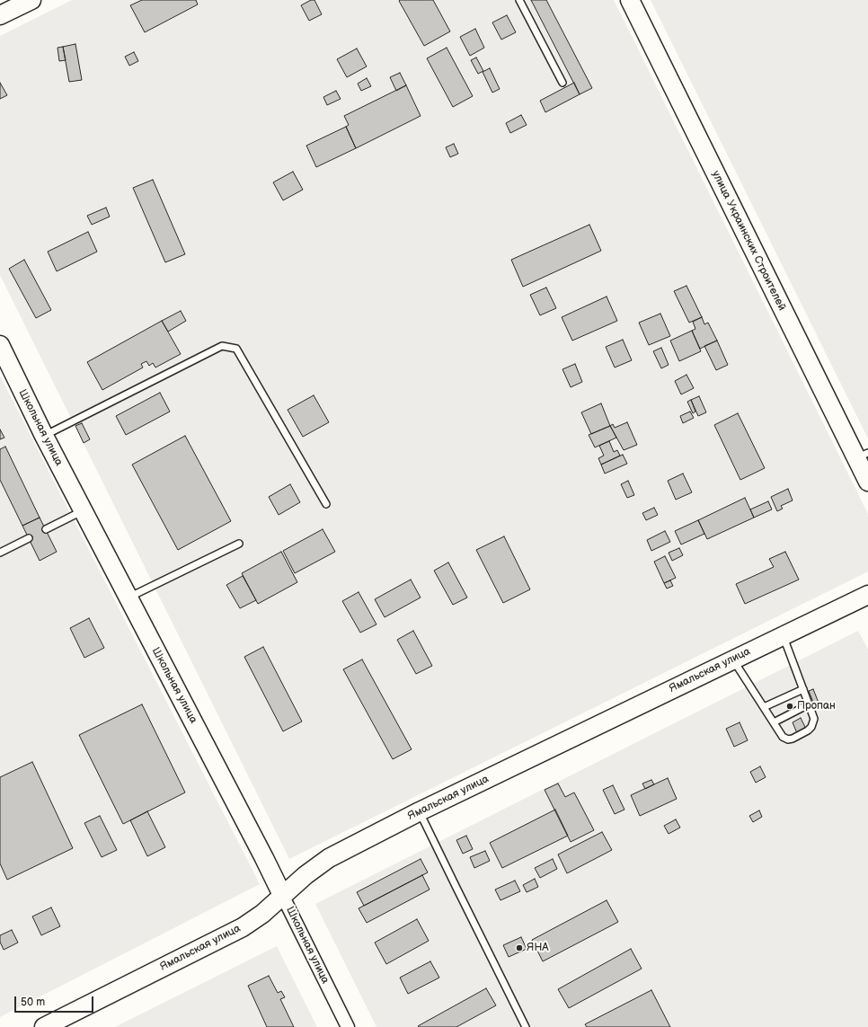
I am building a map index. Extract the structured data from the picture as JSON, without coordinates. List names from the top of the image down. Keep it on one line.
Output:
{"streets":{"street":["улица Украинских Строителей","Школьная улица","Ямальская улица"]},"crossings":[["Школьная улица","Ямальская улица"]],"places":["Пропан","ЯНА"],"scale_bar":"50 m"}
